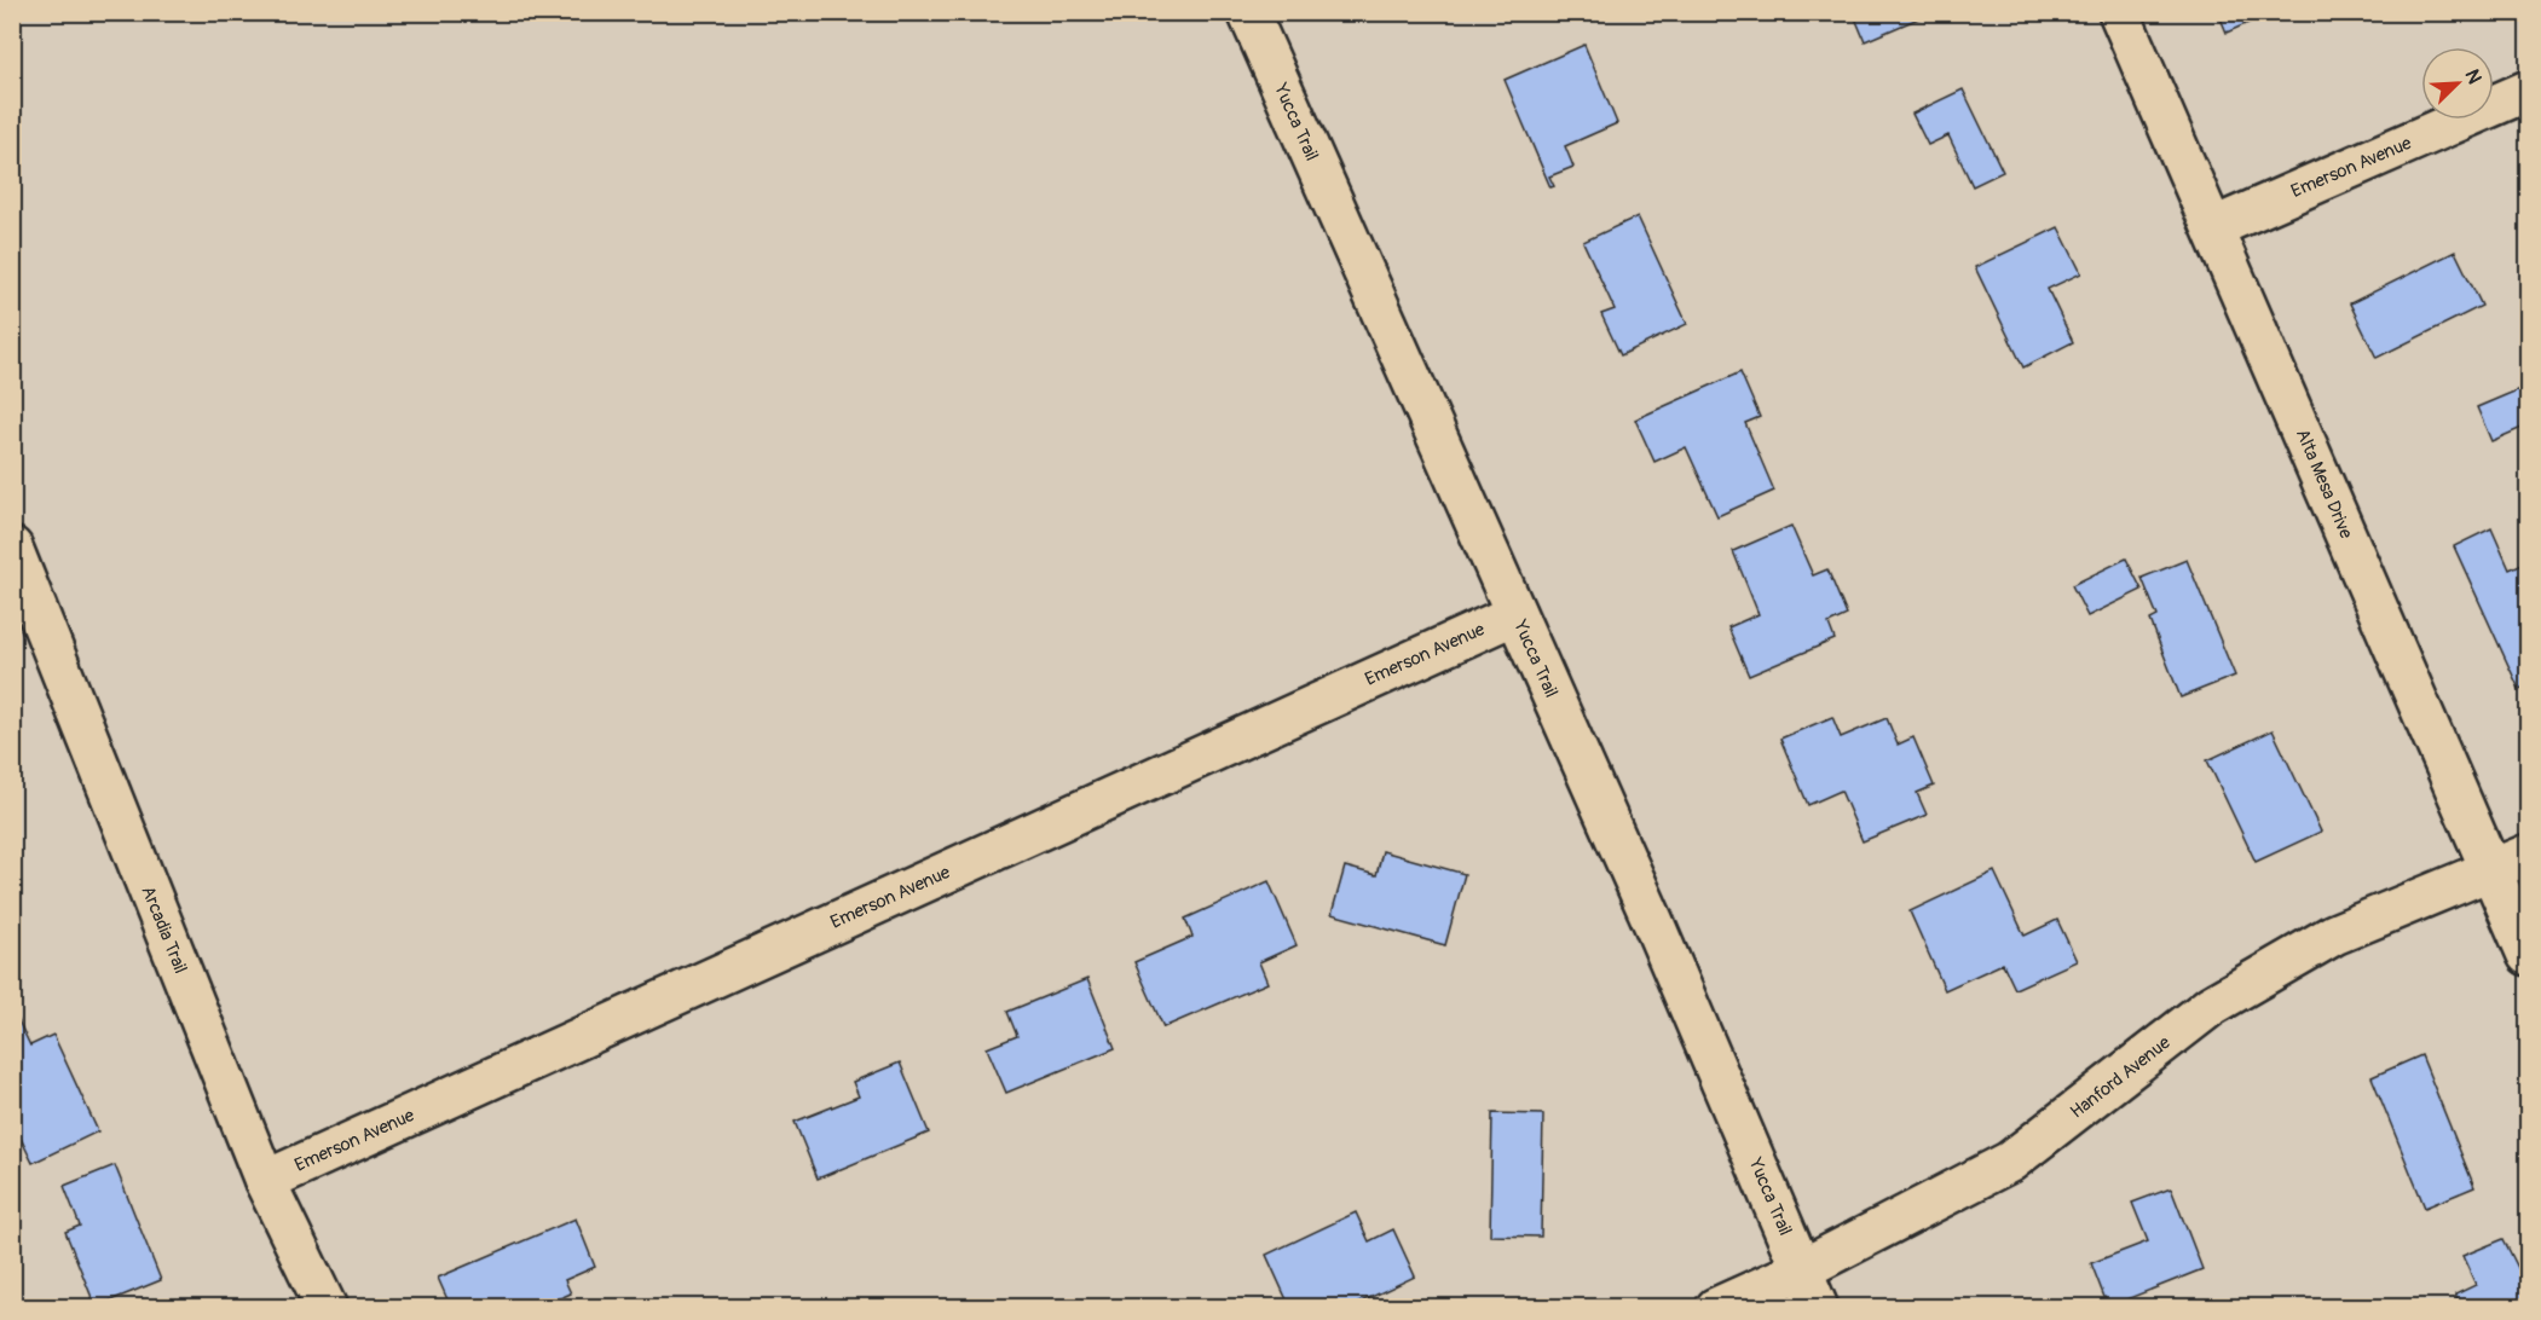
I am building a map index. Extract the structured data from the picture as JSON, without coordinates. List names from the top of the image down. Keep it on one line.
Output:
{"streets":{"street":["Yucca Trail","Emerson Avenue","Alta Mesa Drive","Arcadia Trail","Hanford Avenue"]},"crossings":[["Yucca Trail","Emerson Avenue"],["Yucca Trail","Hanford Avenue"],["Emerson Avenue","Alta Mesa Drive"],["Emerson Avenue","Arcadia Trail"],["Alta Mesa Drive","Hanford Avenue"]],"north":"top right"}
